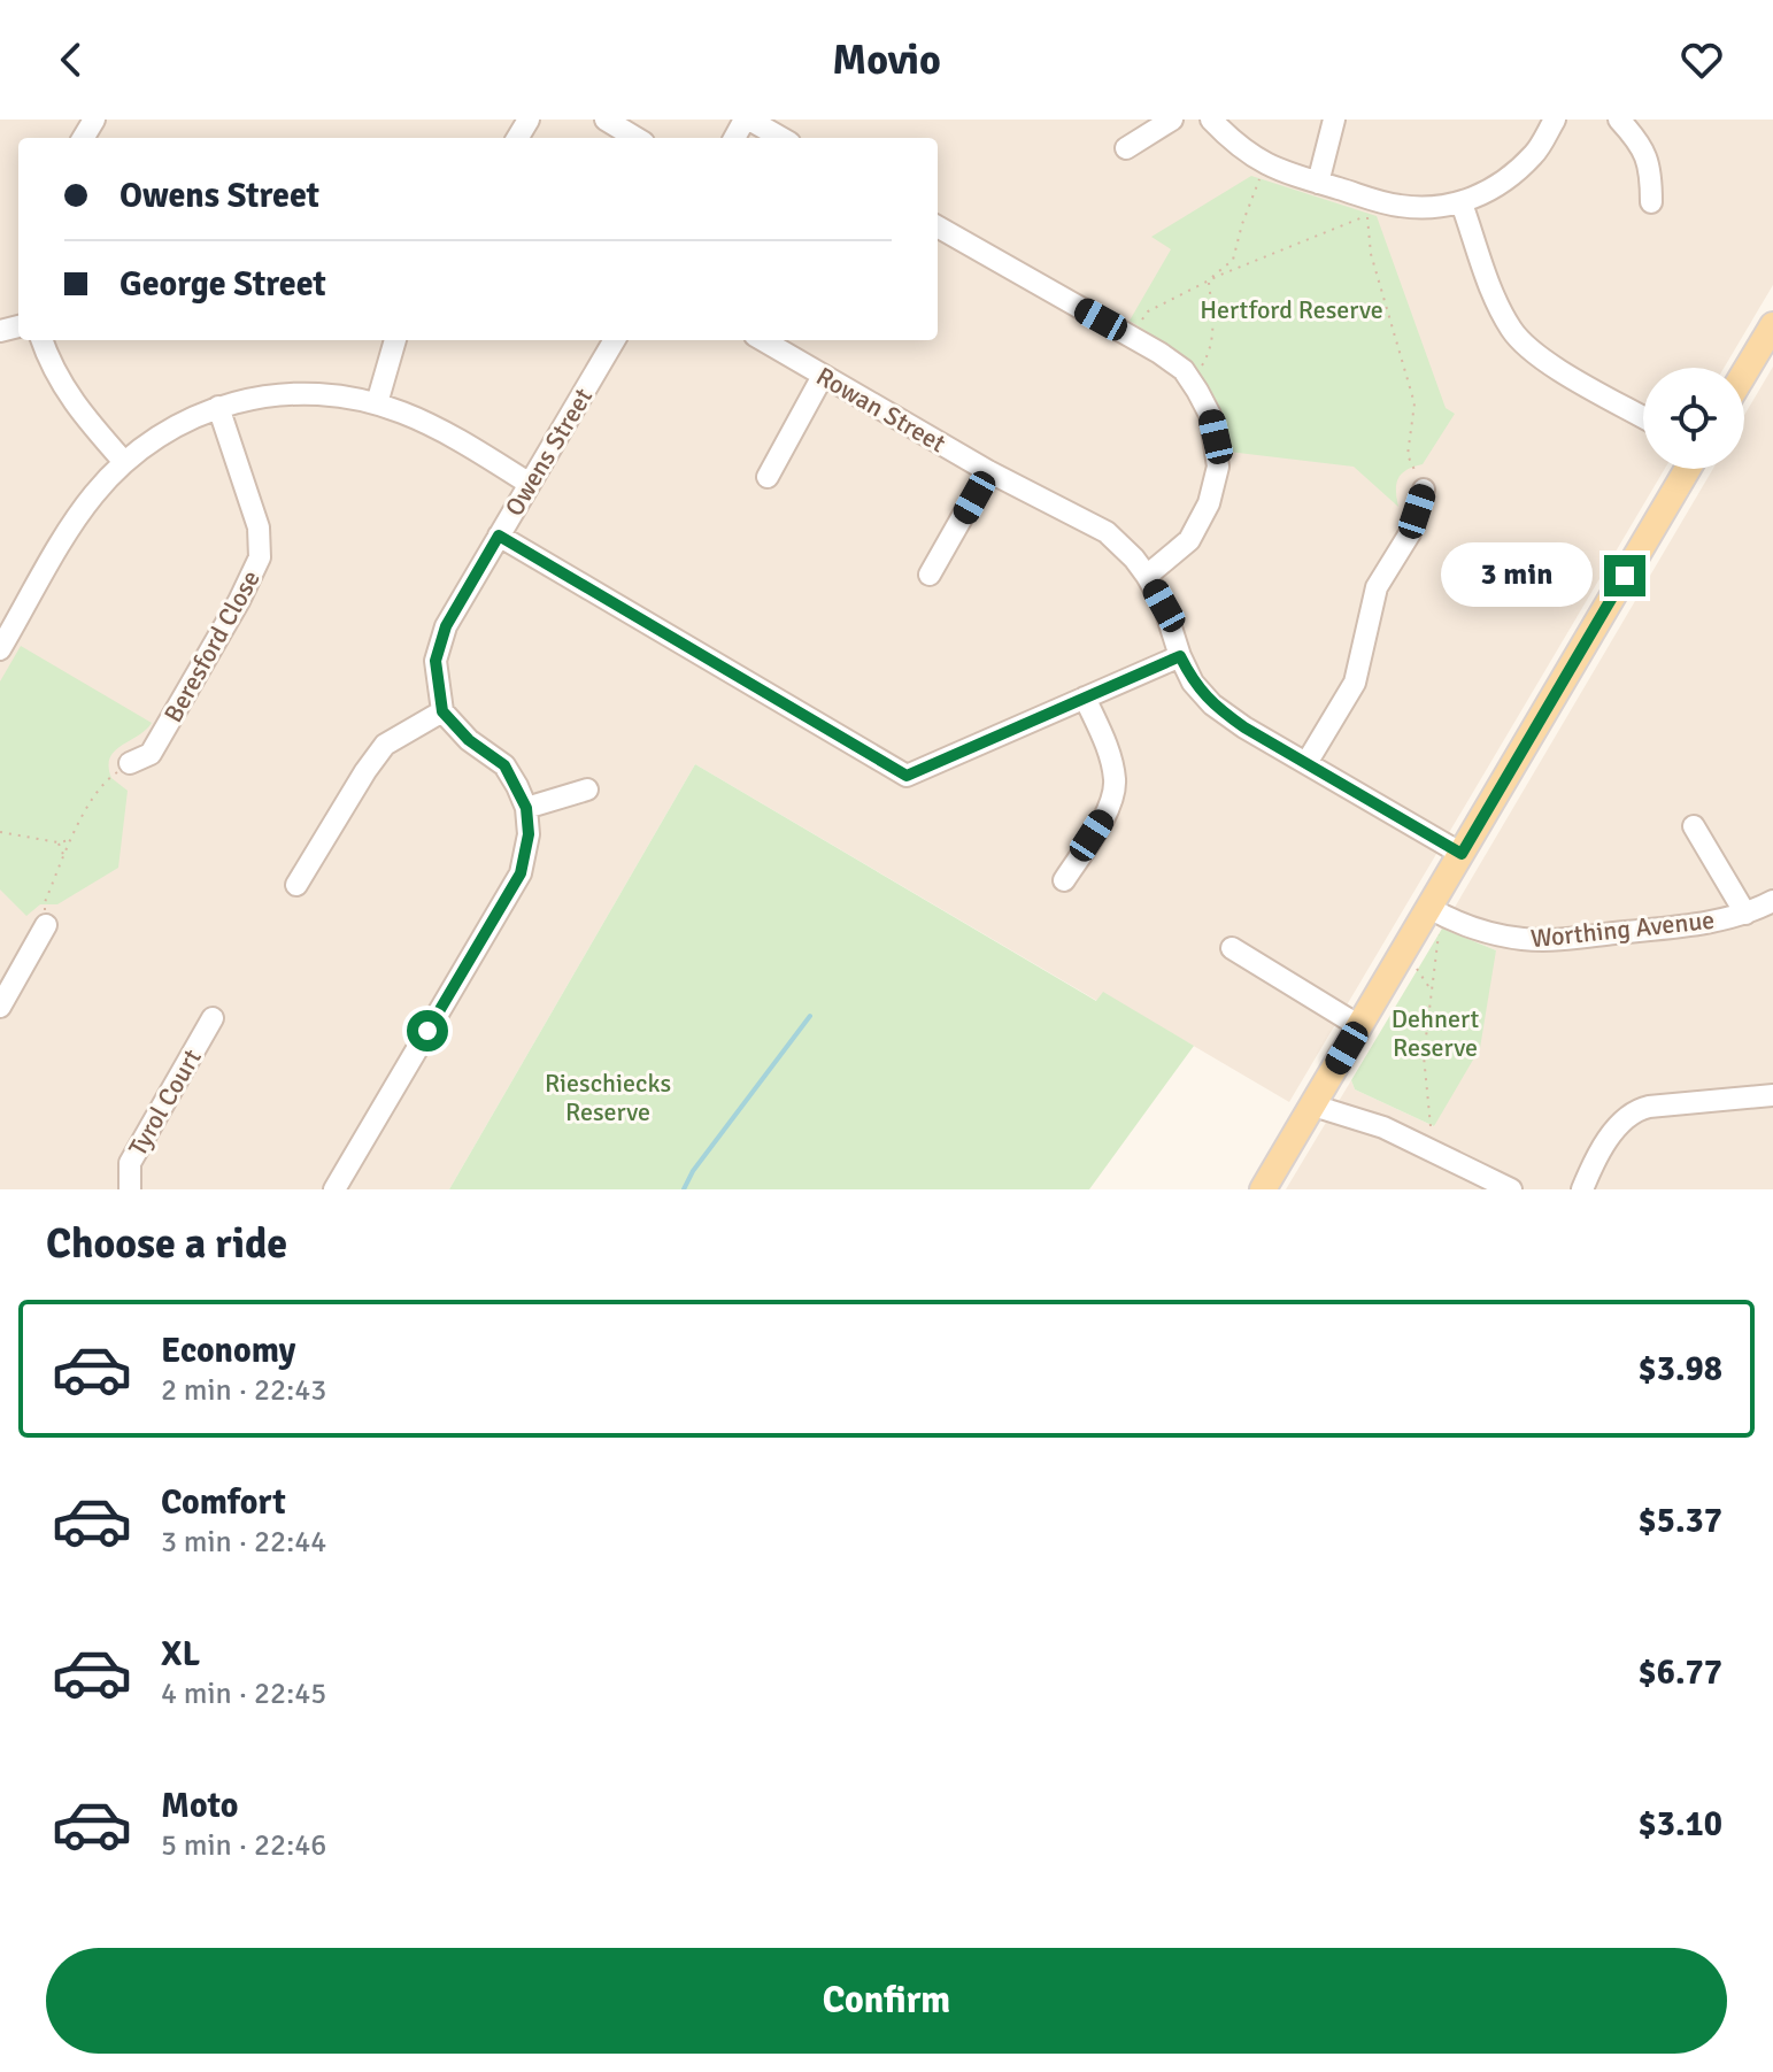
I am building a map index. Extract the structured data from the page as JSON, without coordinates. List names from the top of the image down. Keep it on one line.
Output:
{"streets":{"street":["Rowan Street","Owens Street","Beresford Close","Worthing Avenue","Tyrol Court"]},"parks":["Hertford Reserve","Dehnert Reserve","Rieschiecks Reserve"],"page":{"header":"Movio","banner":["Owens Street","George Street"],"bubble":"3 min","heading":"Choose a ride","list":[{"name":"Economy","note":"2 min · 22:43","value":"$3.98"},{"name":"Comfort","note":"3 min · 22:44","value":"$5.37"},{"name":"XL","note":"4 min · 22:45","value":"$6.77"},{"name":"Moto","note":"5 min · 22:46","value":"$3.10"}],"buttons":"Confirm"}}
